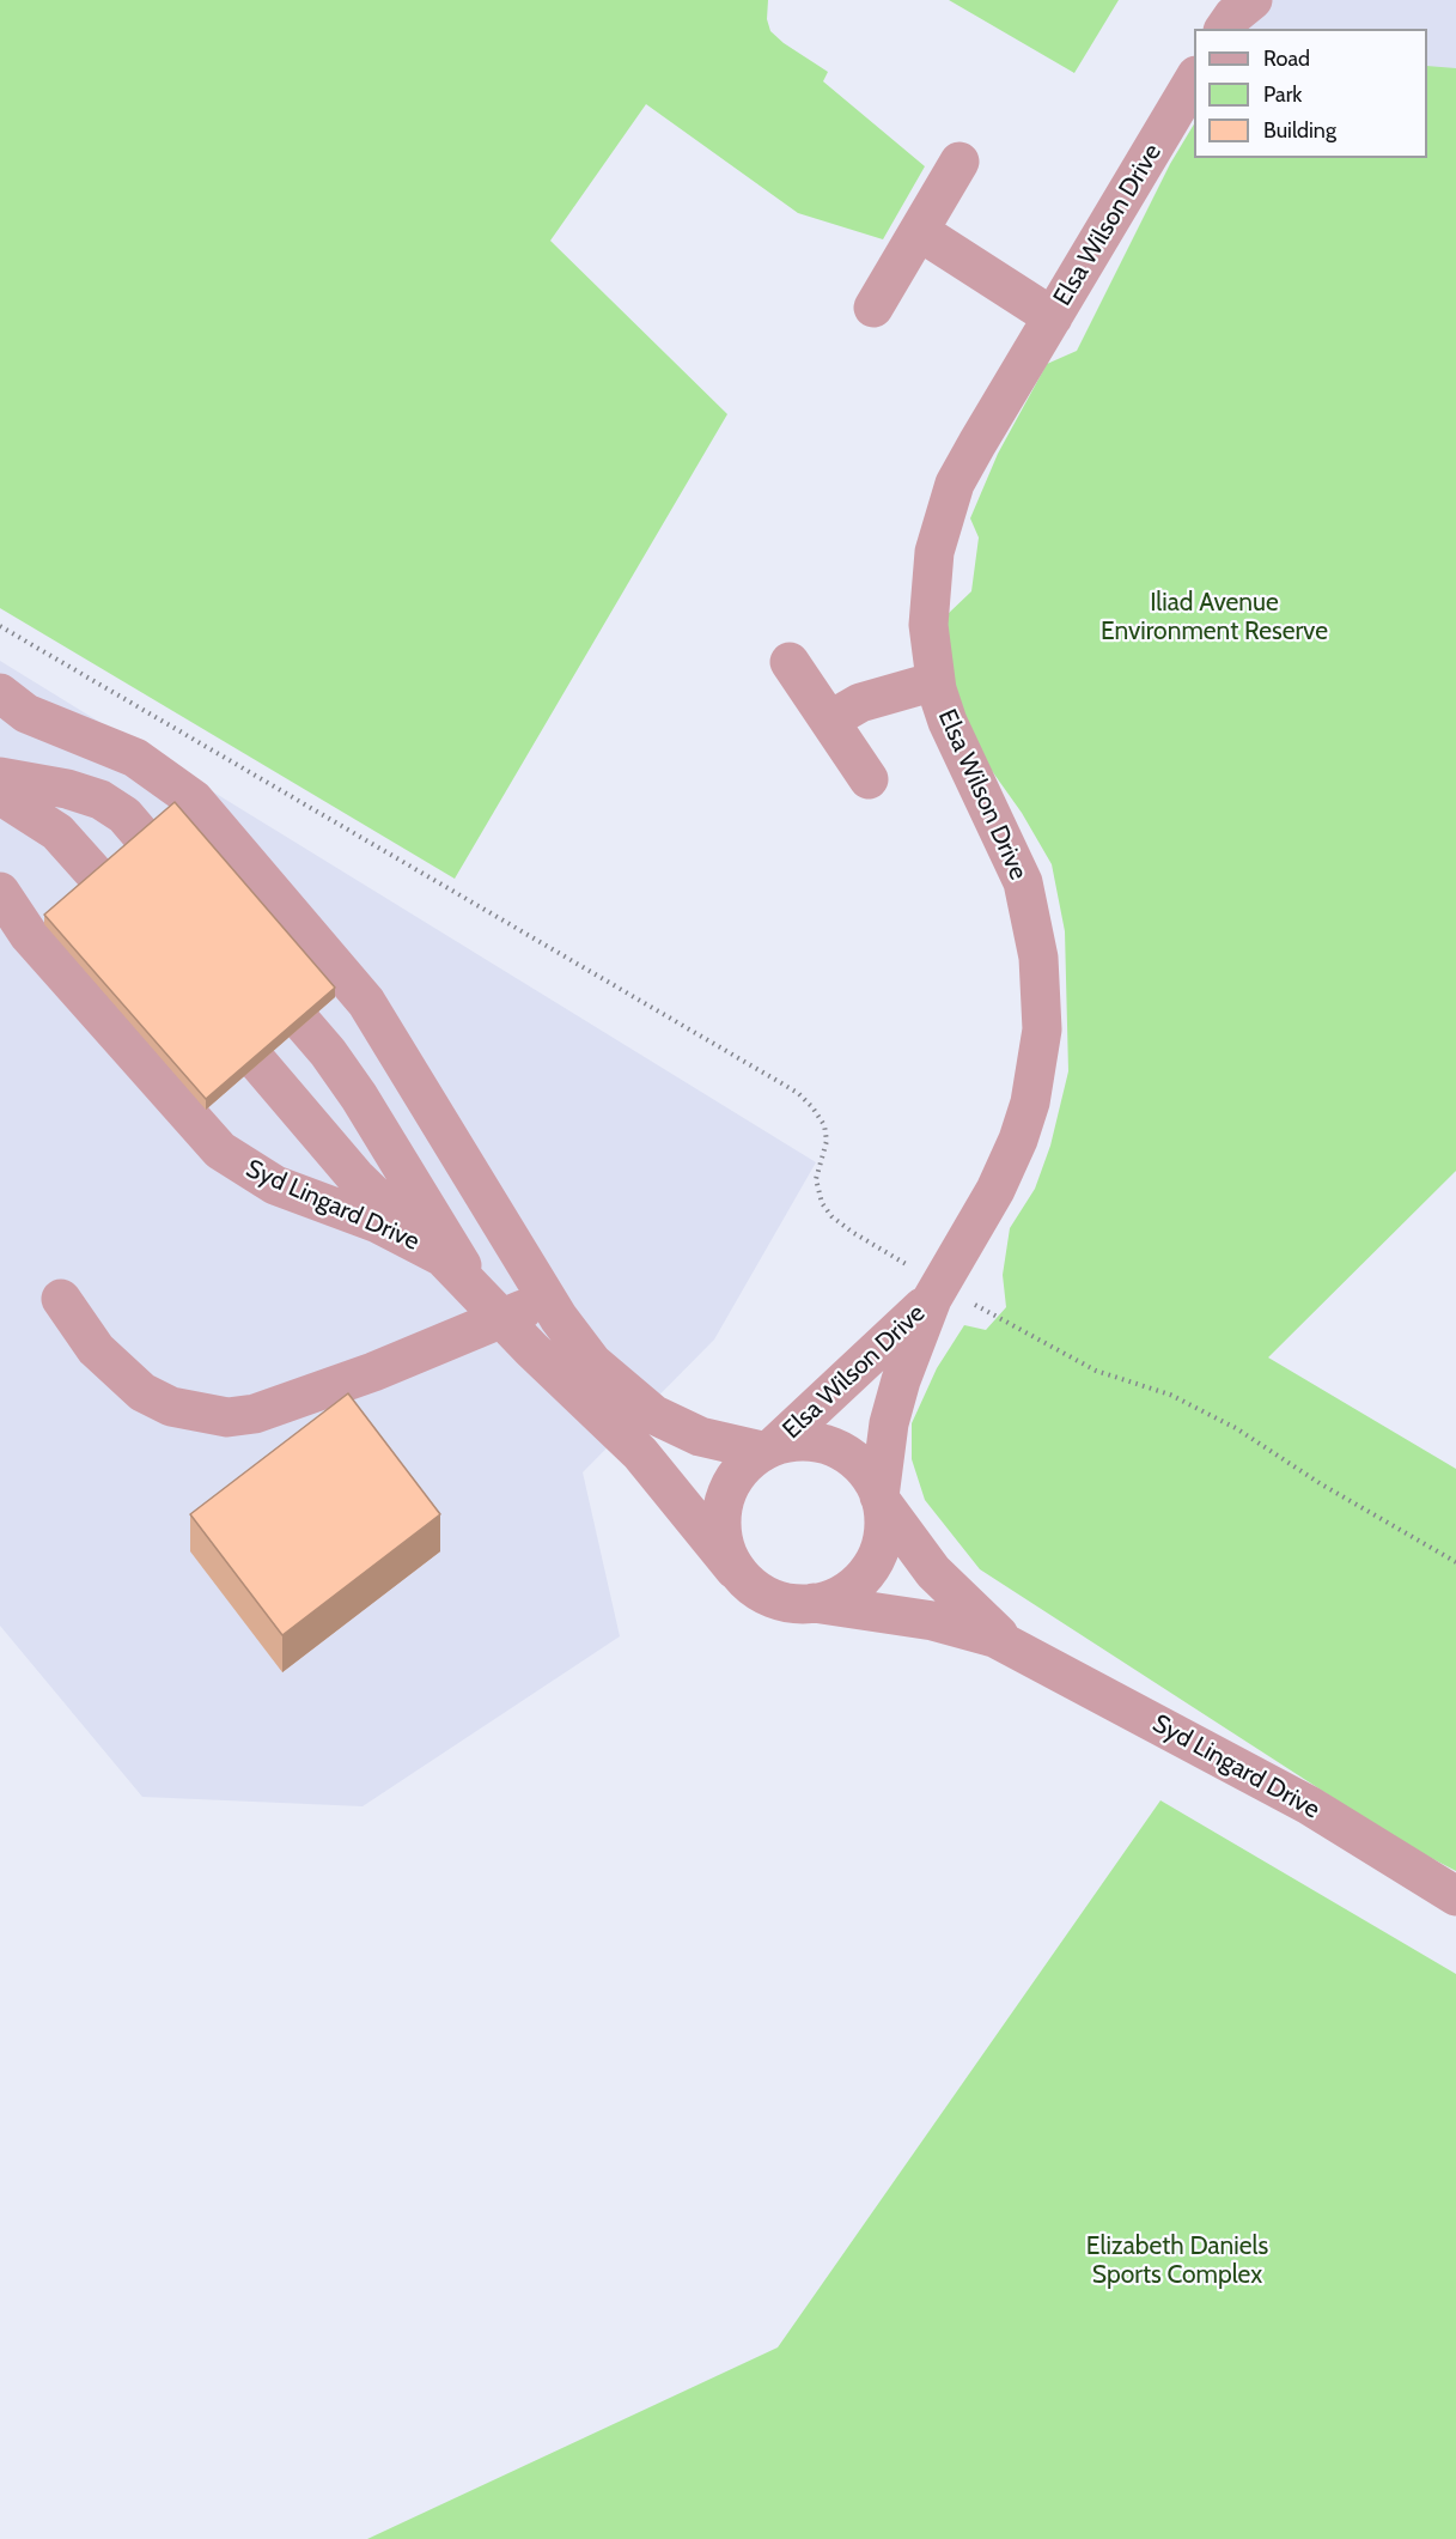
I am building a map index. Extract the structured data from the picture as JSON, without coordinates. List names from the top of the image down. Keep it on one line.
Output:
{"streets":{"street":["Elsa Wilson Drive","Syd Lingard Drive"]},"crossings":[["Elsa Wilson Drive","Syd Lingard Drive"]],"parks":["Iliad Avenue Environment Reserve","Elizabeth Daniels Sports Complex"],"legend":["Road","Park","Building"]}
